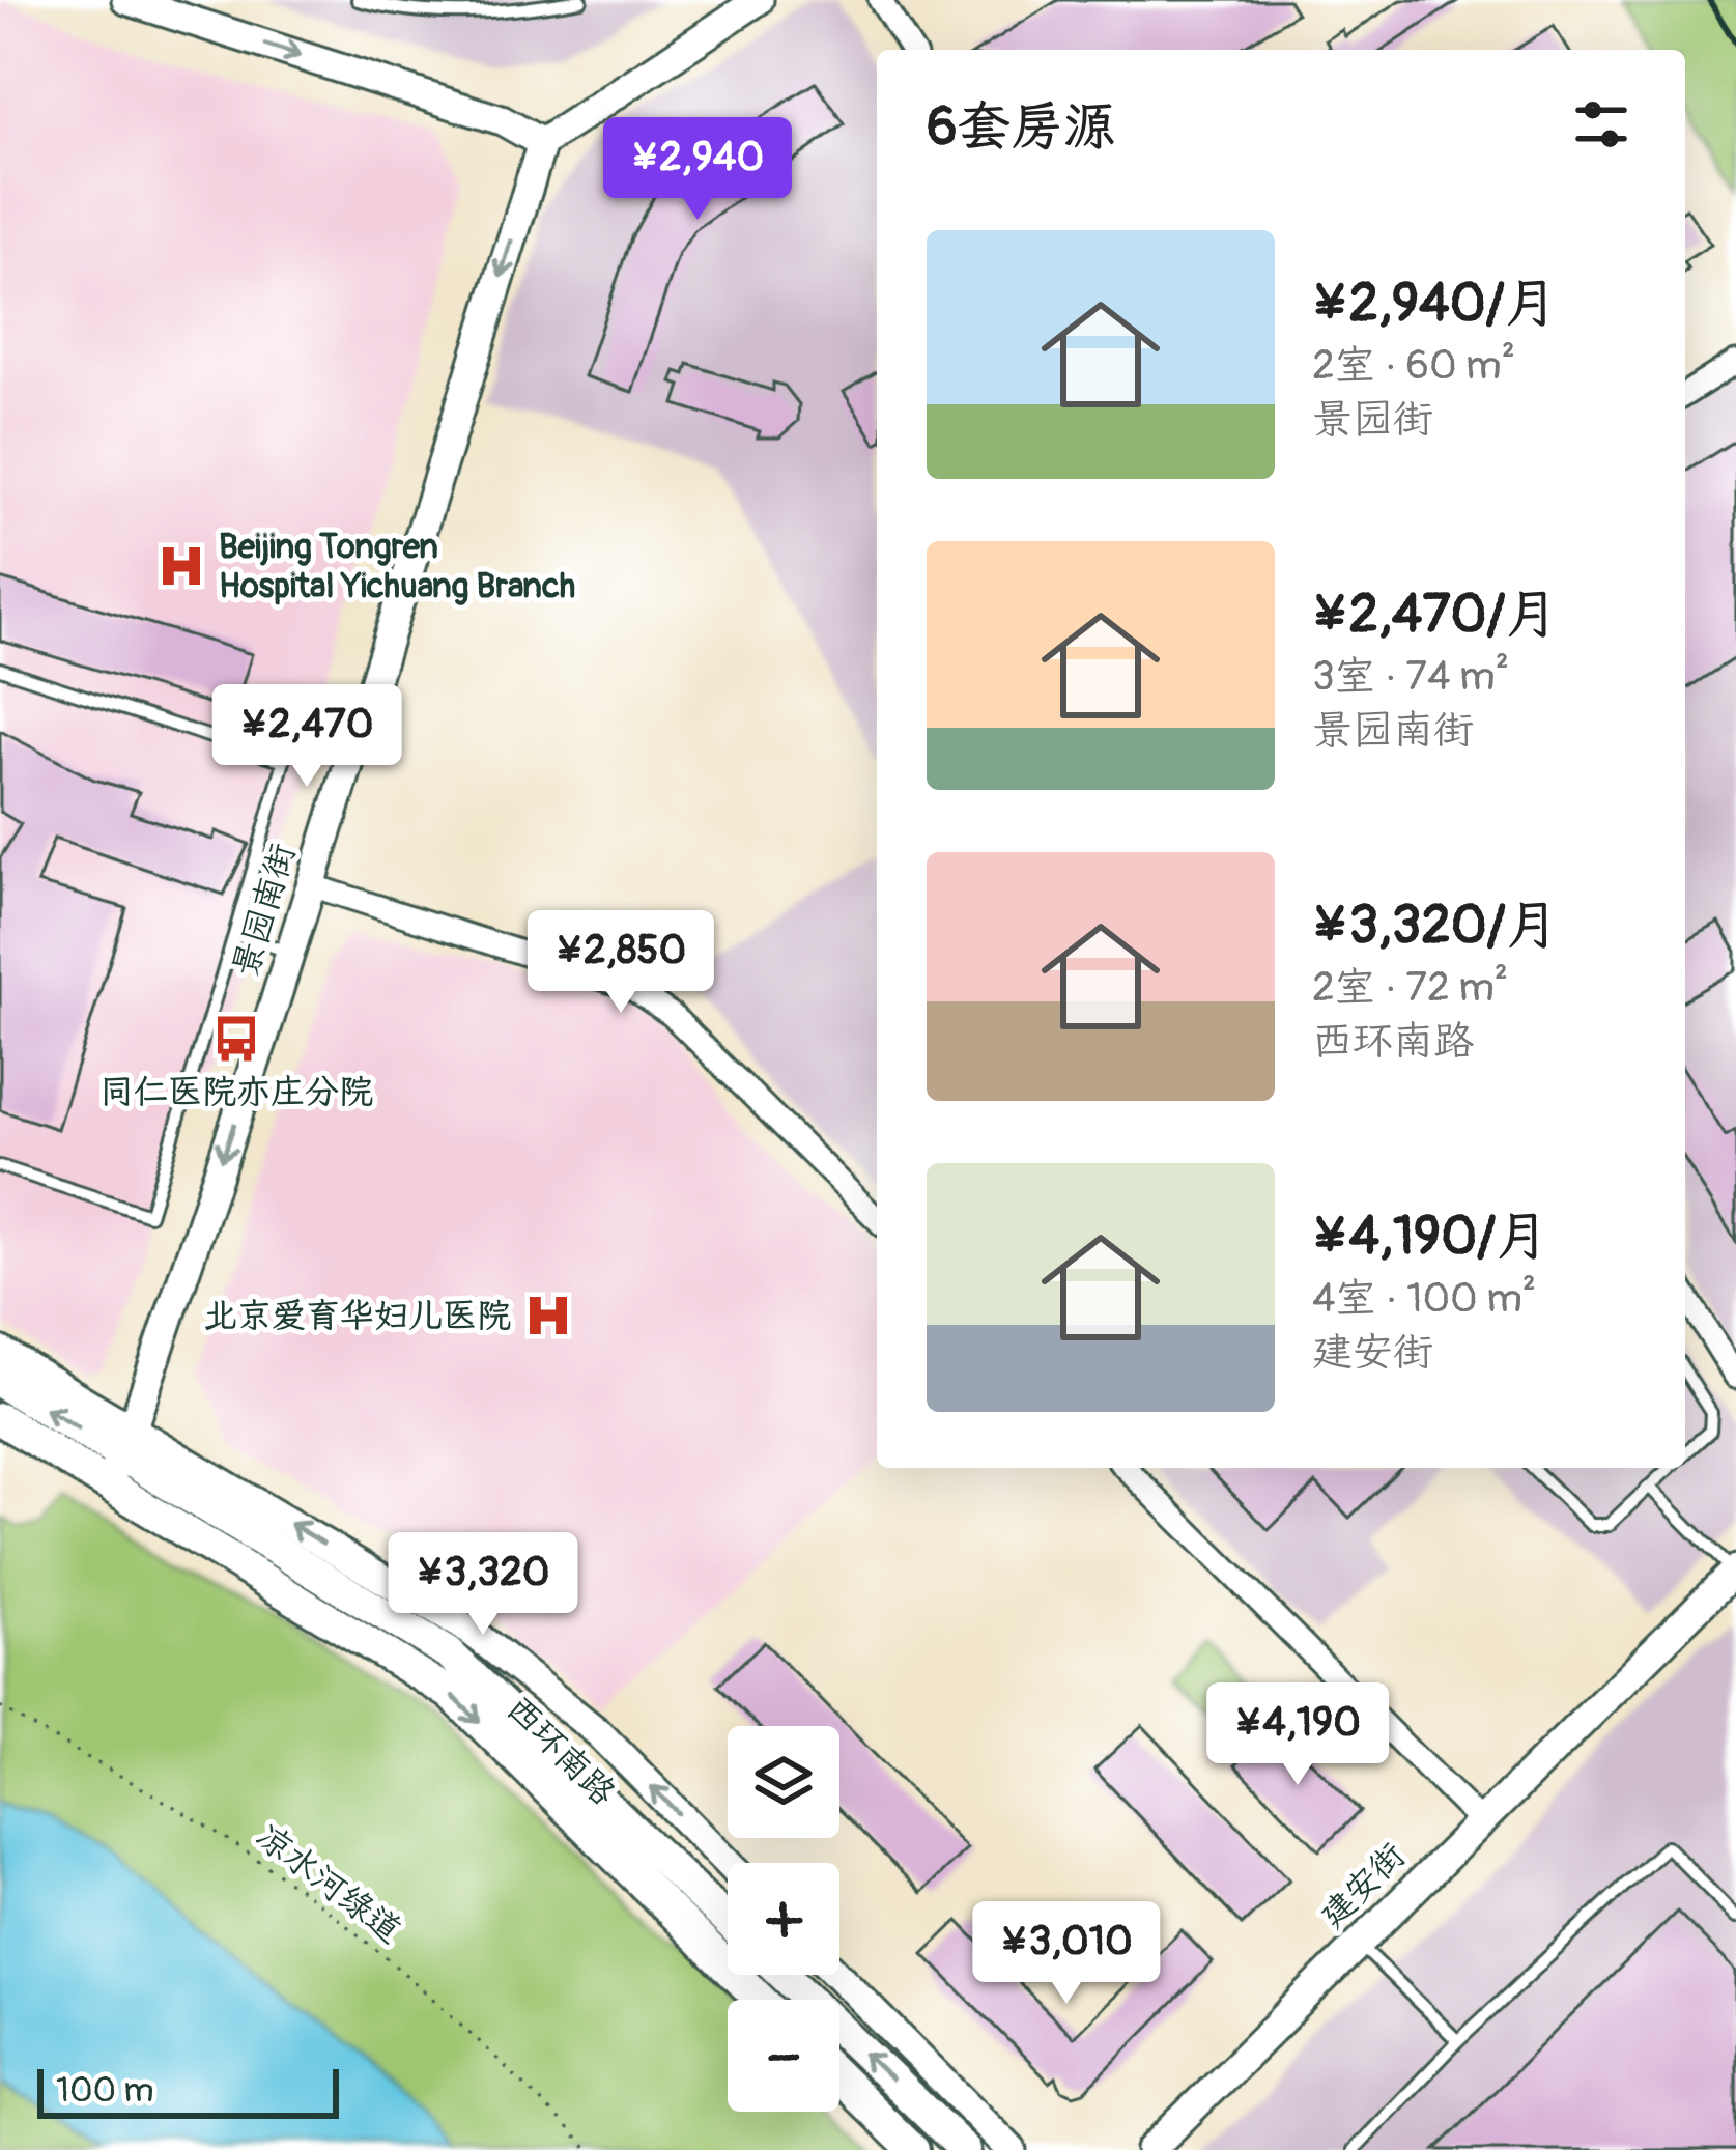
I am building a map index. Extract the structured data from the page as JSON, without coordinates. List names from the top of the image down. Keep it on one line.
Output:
{"streets":{"main road":["西环南路"],"street":["景园南街","建安街"],"path":["凉水河绿道"]},"crossings":[["景园南街","西环南路"]],"one_way":["景园南街"],"places":{"hospital":["Beijing Tongren Hospital Yichuang Branch","北京爱育华妇儿医院"],"bus stop":["同仁医院亦庄分院"]},"scale_bar":"100 m","page":{"heading":"6套房源","price":["¥2,940","¥2,470","¥2,850","¥3,320","¥4,190","¥3,010"],"list":[{"name":"¥2,940/月","note":"2室 · 60 m² · 景园街"},{"name":"¥2,470/月","note":"3室 · 74 m² · 景园南街"},{"name":"¥3,320/月","note":"2室 · 72 m² · 西环南路"},{"name":"¥4,190/月","note":"4室 · 100 m² · 建安街"}],"map_buttons":["+","−"],"scale":"100 m"}}
